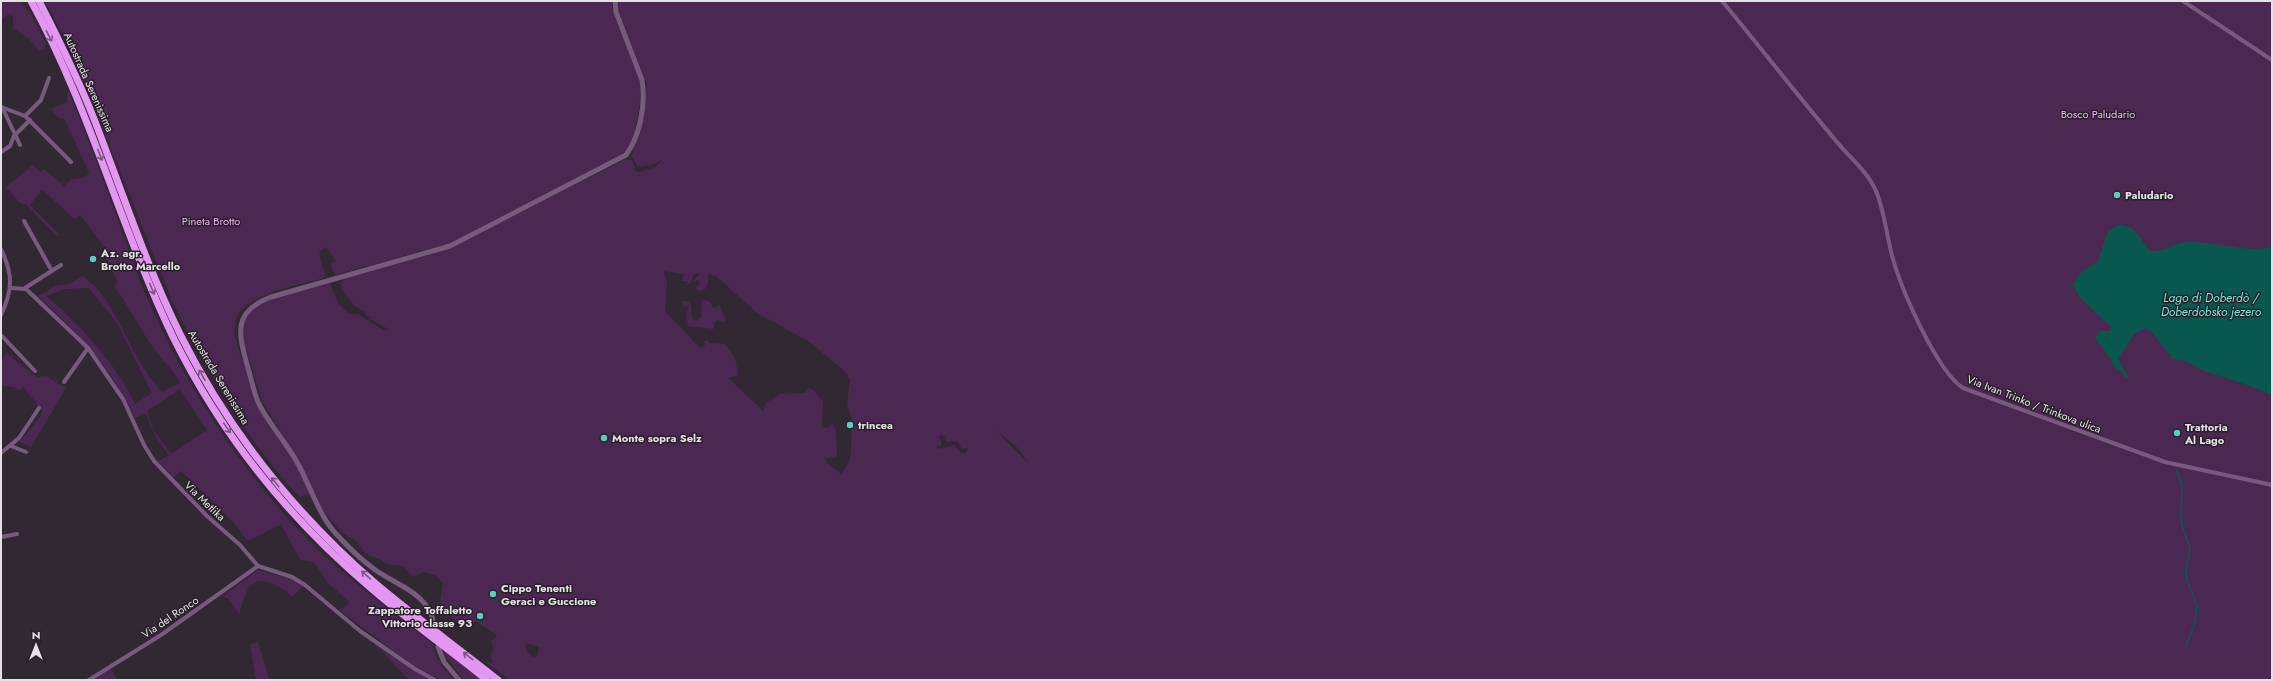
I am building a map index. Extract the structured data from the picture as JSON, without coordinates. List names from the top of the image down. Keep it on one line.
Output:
{"streets":{"highway":["Autostrada Serenissima"],"street":["Via Ivan Trinko / Trinkova ulica","Via Metlika","Via del Ronco"]},"crossings":[["Via Metlika","Via del Ronco"]],"water":["Lago di Doberdò / Doberdobsko jezero"],"parks":["Bosco Paludario","Pineta Brotto"],"places":["Paludario","Az. agr. Brotto Marcello","trincea","Trattoria Al Lago","Monte sopra Selz","Cippo Tenenti Geraci e Guccione","Zappatore Toffaletto Vittorio classe 93"],"north":"top"}
